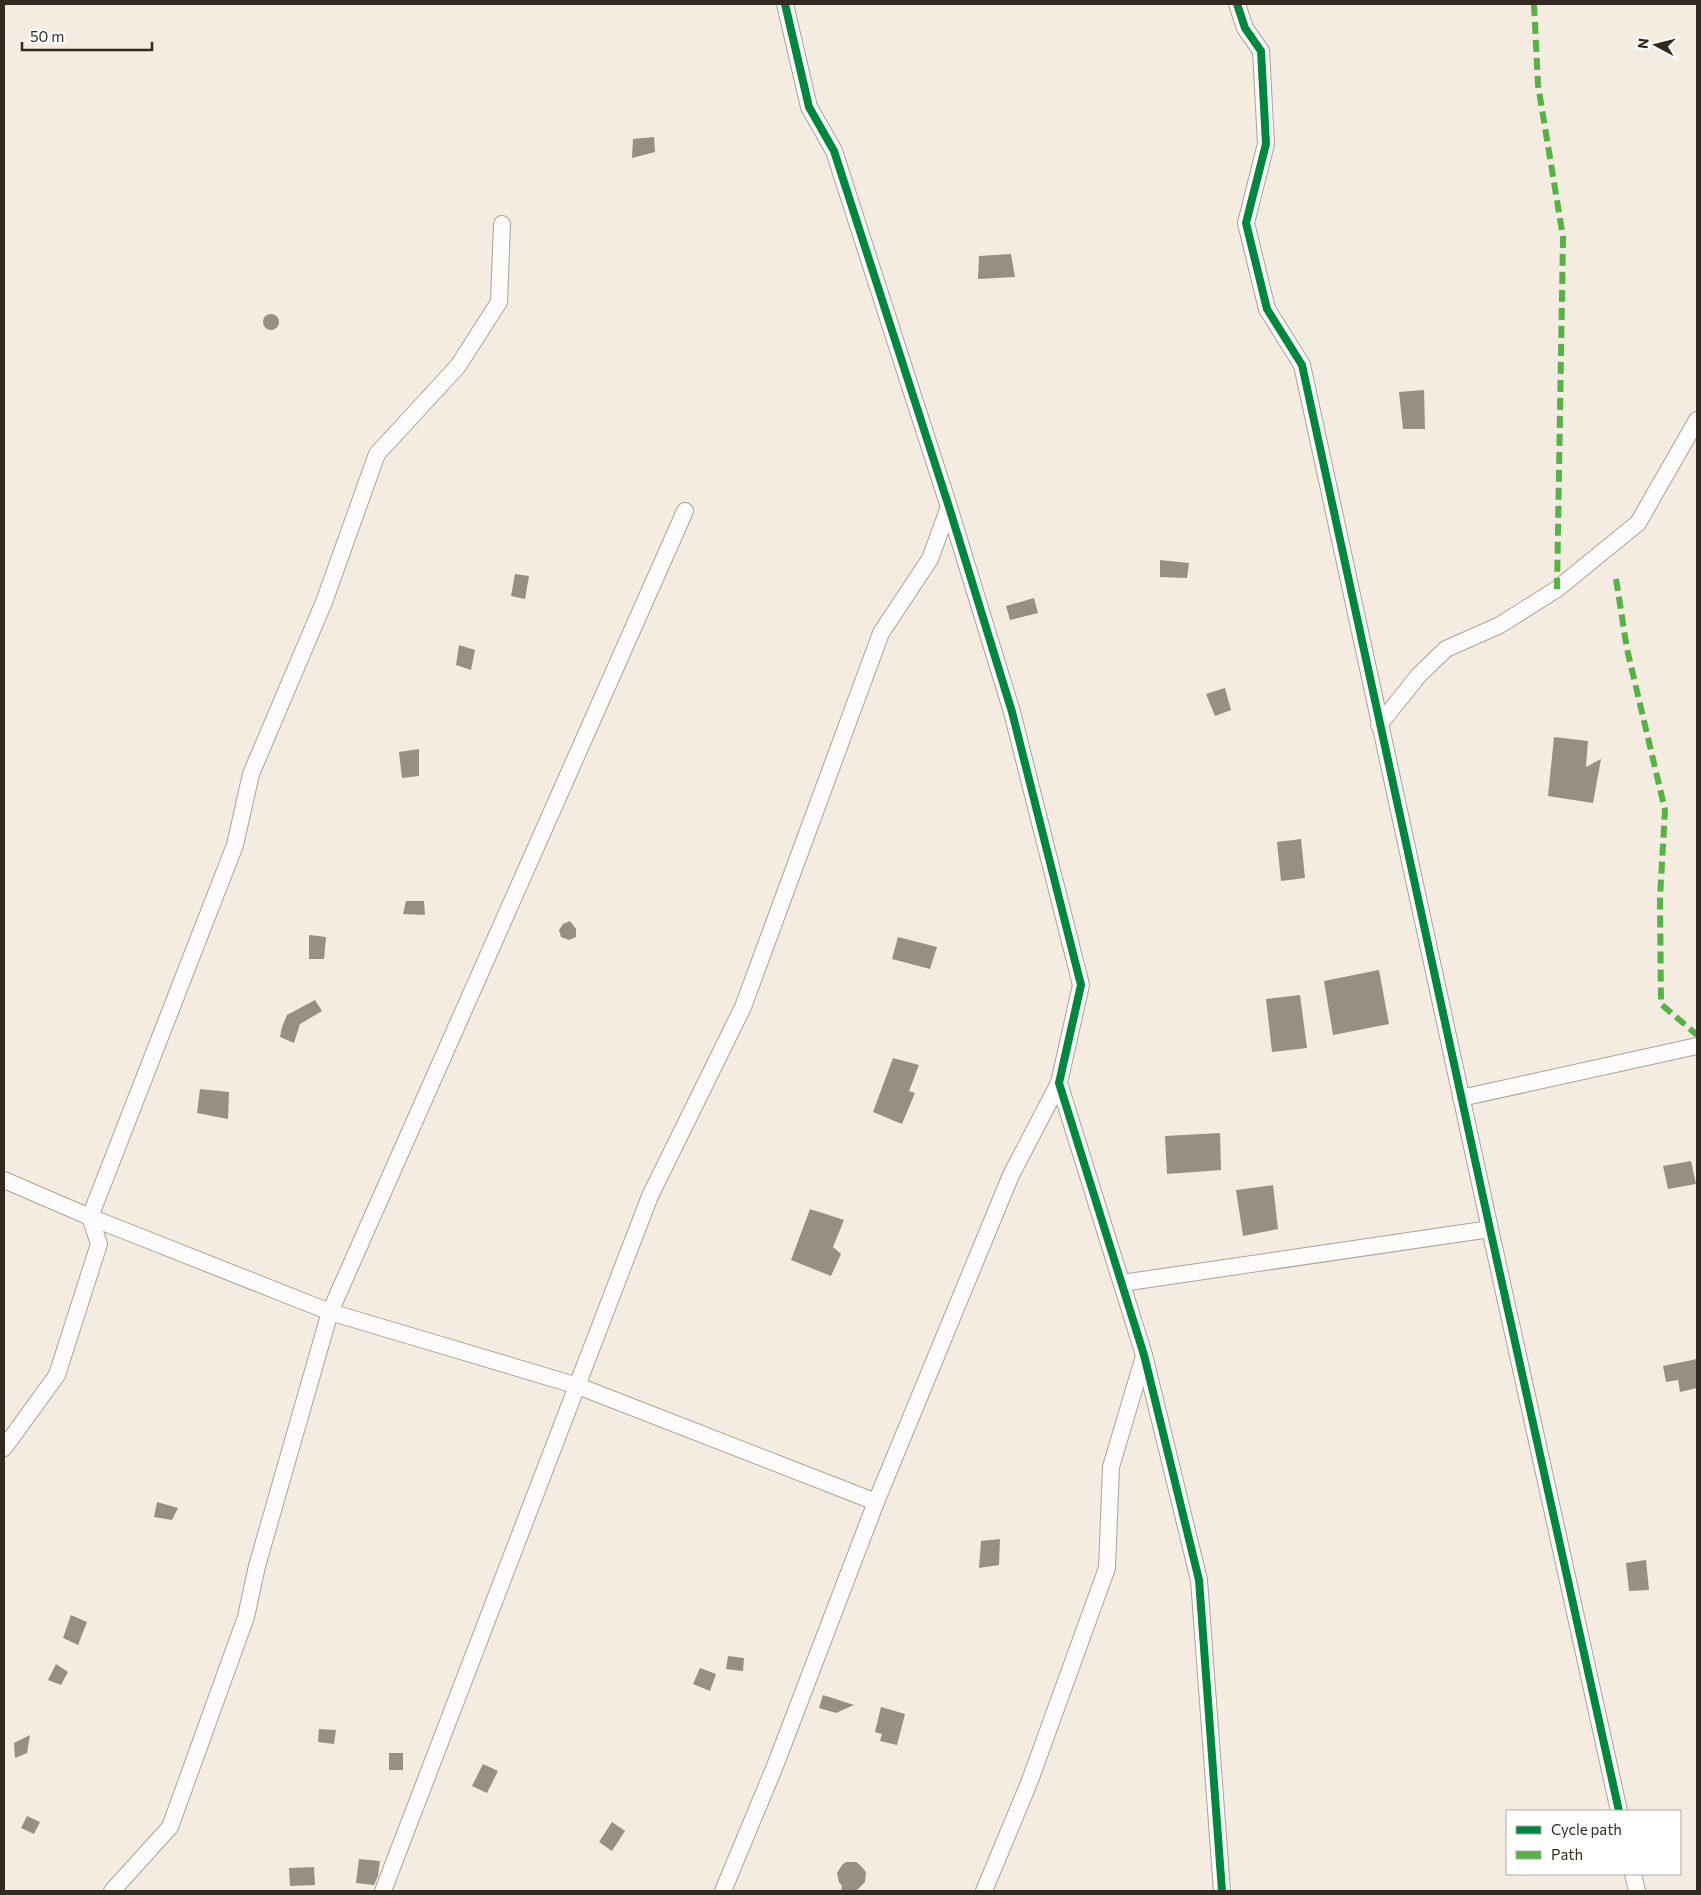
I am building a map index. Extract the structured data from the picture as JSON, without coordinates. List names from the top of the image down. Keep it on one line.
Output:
{"legend":["Cycle path","Path"],"scale_bar":"50 m","north":"left"}
